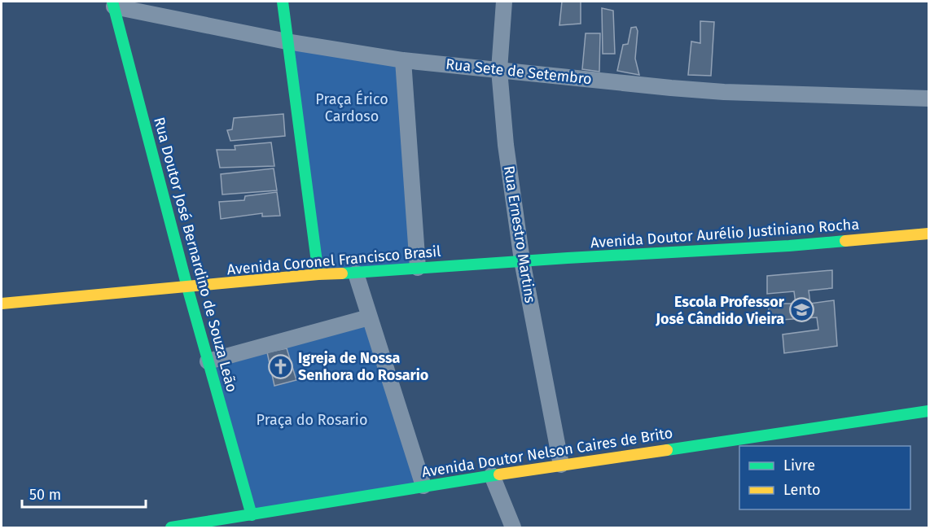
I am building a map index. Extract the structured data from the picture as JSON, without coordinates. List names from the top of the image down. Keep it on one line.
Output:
{"streets":{"street":["Rua Sete de Setembro","Avenida Doutor Aurélio Justiniano Rocha","Rua Ernestro Martins","Rua Doutor José Bernardino de Souza Leão","Avenida Coronel Francisco Brasil","Avenida Doutor Nelson Caires de Brito"]},"crossings":[["Rua Sete de Setembro","Rua Ernestro Martins"],["Rua Sete de Setembro","Rua Doutor José Bernardino de Souza Leão"],["Avenida Doutor Aurélio Justiniano Rocha","Rua Ernestro Martins"],["Avenida Doutor Aurélio Justiniano Rocha","Avenida Coronel Francisco Brasil"],["Rua Ernestro Martins","Avenida Coronel Francisco Brasil"],["Rua Ernestro Martins","Avenida Doutor Nelson Caires de Brito"],["Rua Doutor José Bernardino de Souza Leão","Avenida Coronel Francisco Brasil"],["Rua Doutor José Bernardino de Souza Leão","Avenida Doutor Nelson Caires de Brito"]],"parks":["Praça Érico Cardoso","Praça do Rosario"],"places":{"school or university":["Escola Professor José Cândido Vieira"],"church":["Igreja de Nossa Senhora do Rosario"]},"legend":["Livre","Lento"],"scale_bar":"50 m"}
